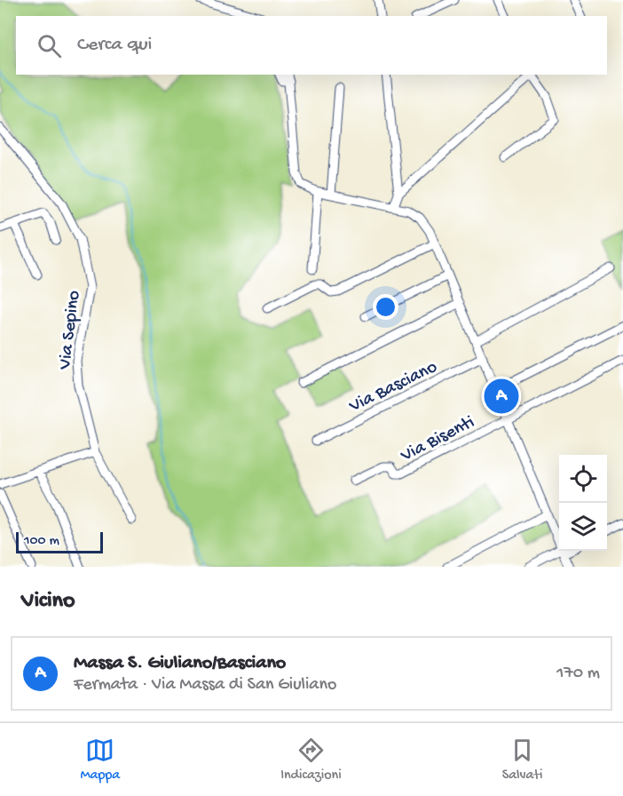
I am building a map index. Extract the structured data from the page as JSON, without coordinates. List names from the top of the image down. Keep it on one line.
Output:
{"streets":{"street":["Via Sepino","Via Basciano","Via Bisenti"]},"scale_bar":"100 m","page":{"search":"Cerca qui","pins":"A","scale":"100 m","heading":"Vicino","list":[{"mark":"A","name":"Massa S. Giuliano/Basciano","note":"Fermata · Via Massa di San Giuliano","value":"170 m"}],"nav":["Mappa","Indicazioni","Salvati"]}}
